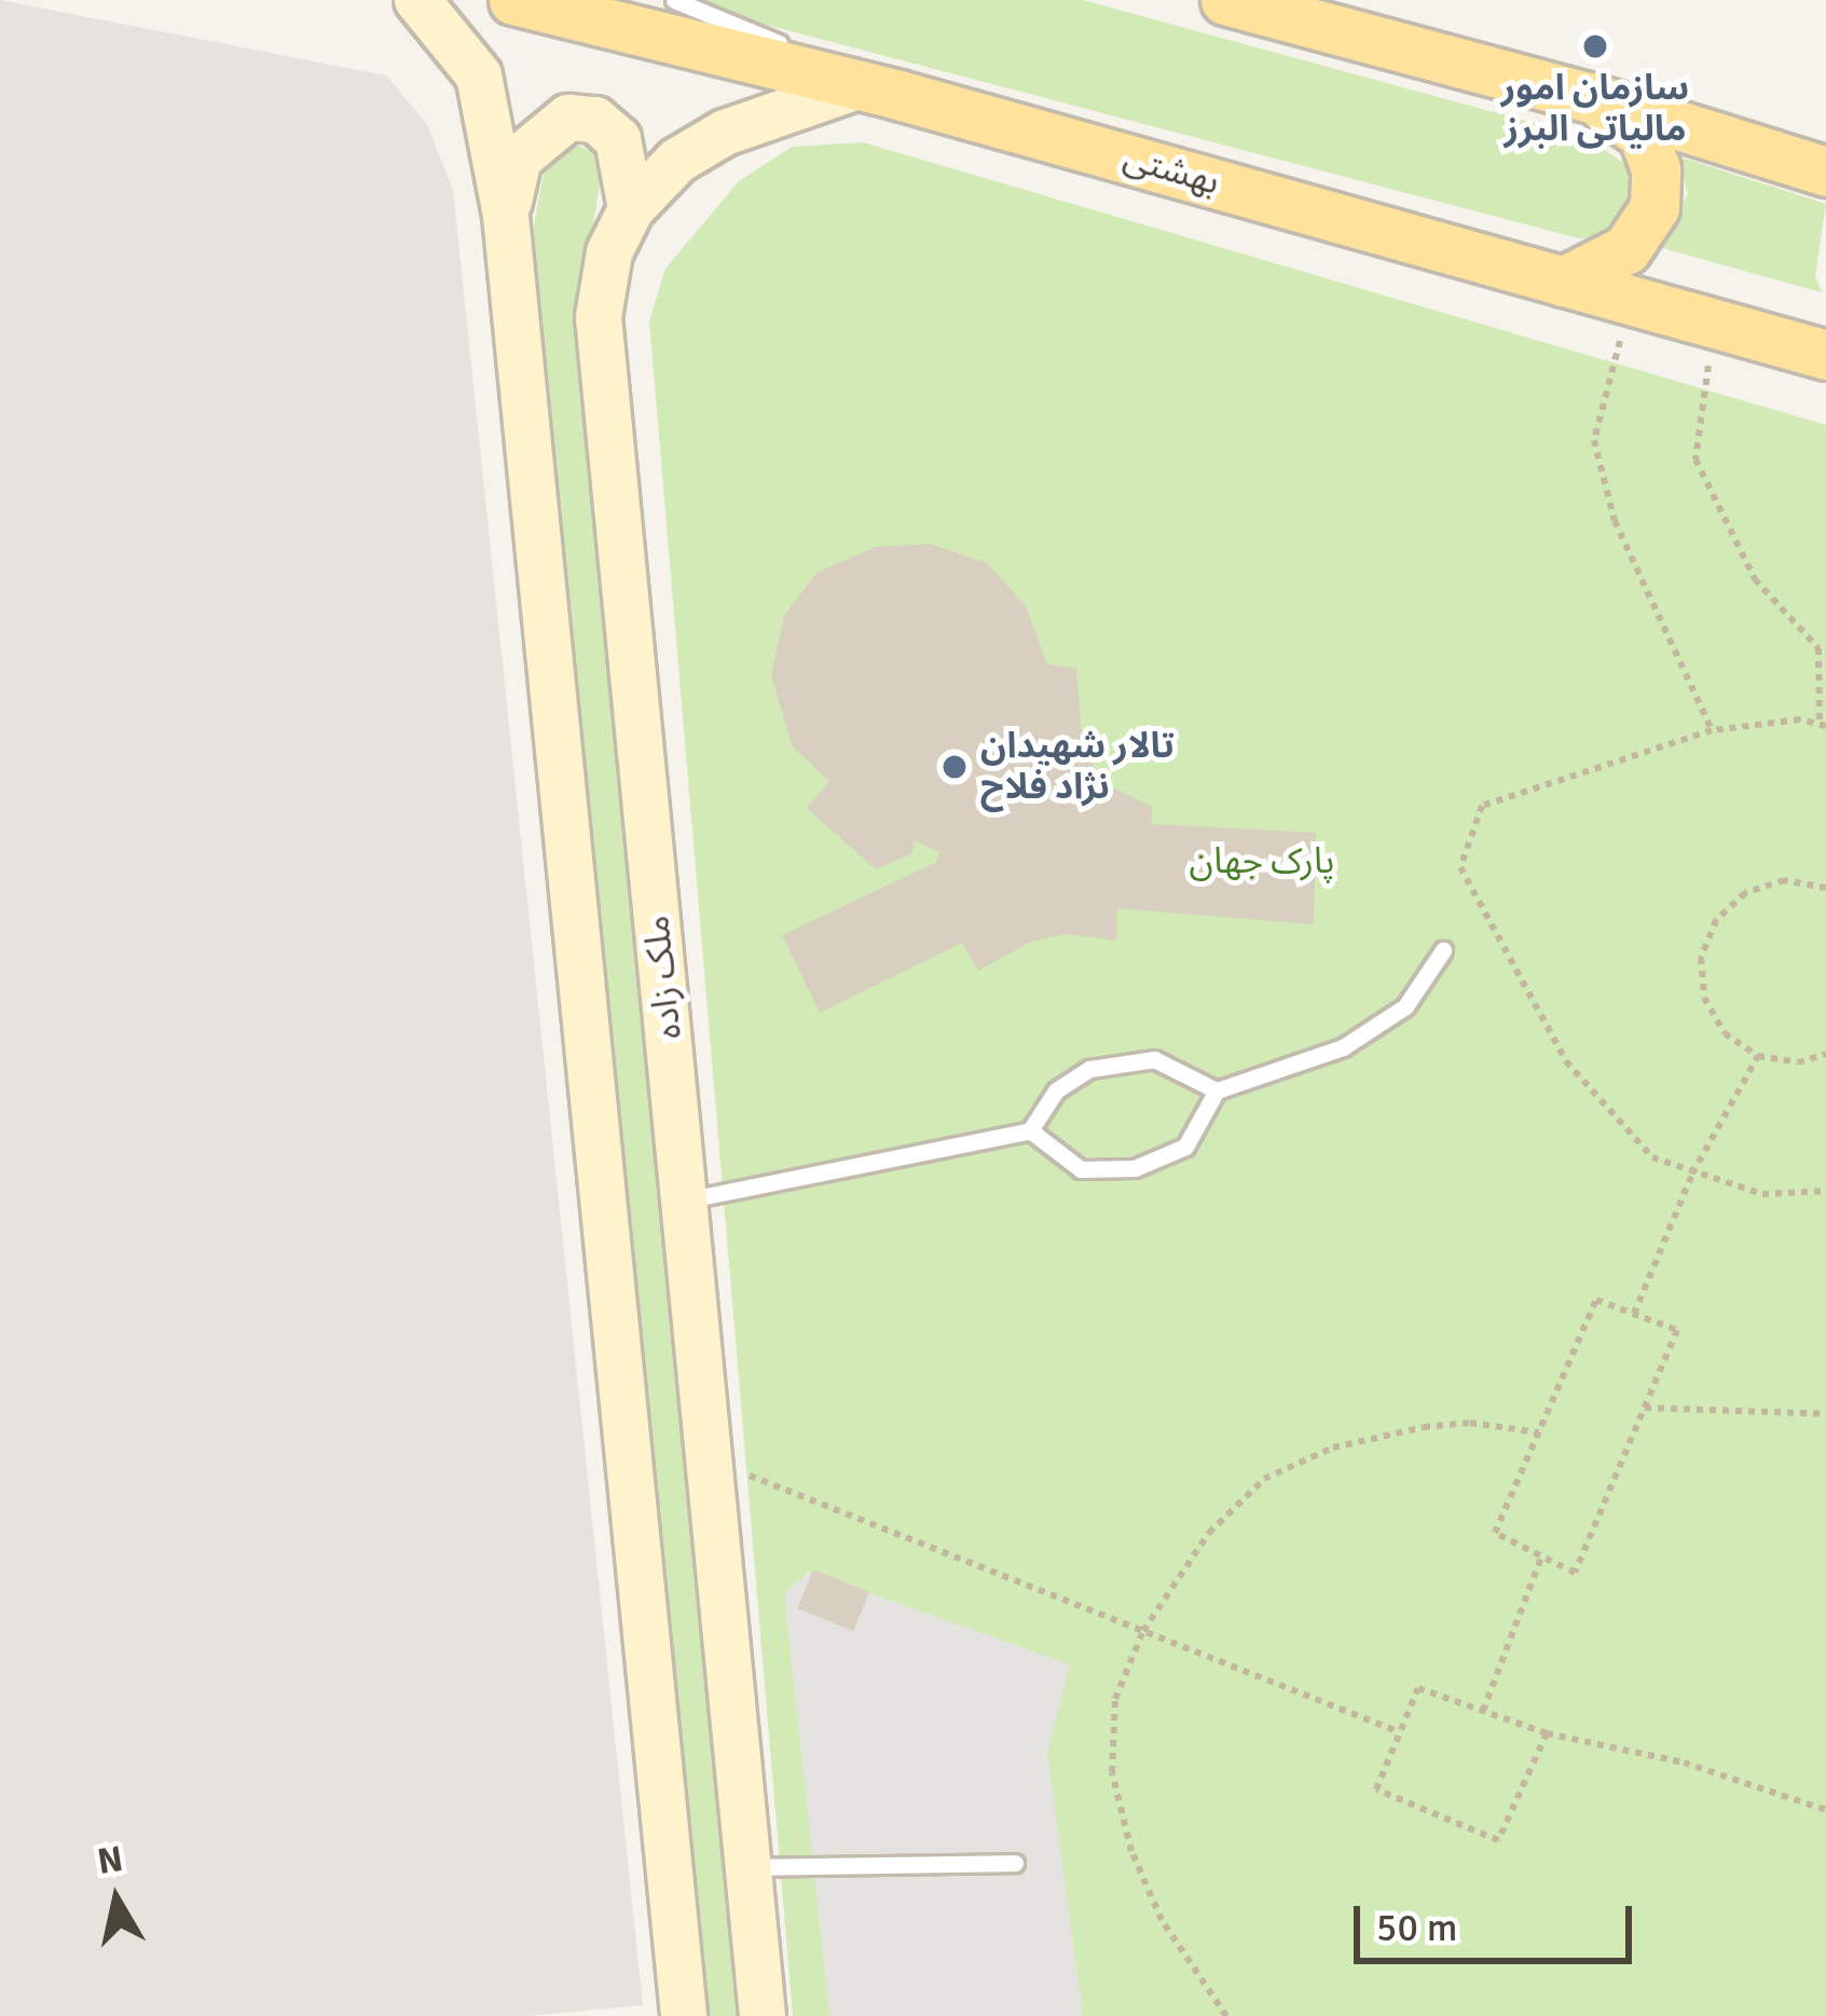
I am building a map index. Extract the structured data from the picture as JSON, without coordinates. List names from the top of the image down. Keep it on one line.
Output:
{"streets":{"main road":["بهشتى","ملک زاده"]},"crossings":[["بهشتى","ملک زاده"]],"parks":["پارک جهان"],"places":["سازمان امور مالیاتی البرز","تالار شهیدان نژاد فلاح"],"scale_bar":"50 m","north":"top"}
